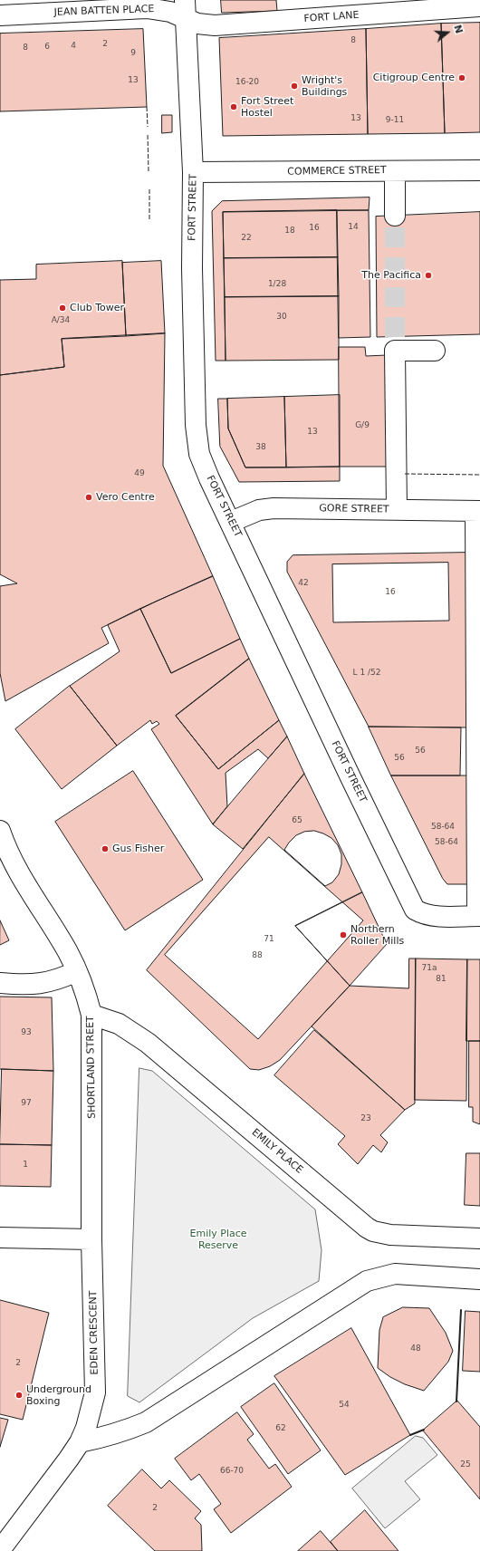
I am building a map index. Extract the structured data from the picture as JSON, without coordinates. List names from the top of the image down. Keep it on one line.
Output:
{"streets":{"street":["JEAN BATTEN PLACE","FORT LANE","COMMERCE STREET","FORT STREET","GORE STREET","SHORTLAND STREET","EMILY PLACE","EDEN CRESCENT"]},"crossings":[["JEAN BATTEN PLACE","FORT LANE"],["JEAN BATTEN PLACE","FORT STREET"],["FORT LANE","FORT STREET"],["COMMERCE STREET","FORT STREET"],["FORT STREET","GORE STREET"],["SHORTLAND STREET","EMILY PLACE"],["SHORTLAND STREET","EDEN CRESCENT"]],"parks":["Emily Place Reserve"],"places":["Citigroup Centre","Wright's Buildings","Fort Street Hostel","The Pacifica","Club Tower","Vero Centre","Gus Fisher","Northern Roller Mills","Underground Boxing"],"house_numbers":["8","2","4","6","8","9","13","16-20","13","9-11","14","16","18","22","1/28","30","A/34","G/9","13","38","49","42","16","L 1 /52","56","56","65","58-64","58-64","71","88","71a","81","93","97","23","1","48","2","54","62","25","66-70","2"],"north":"right"}
